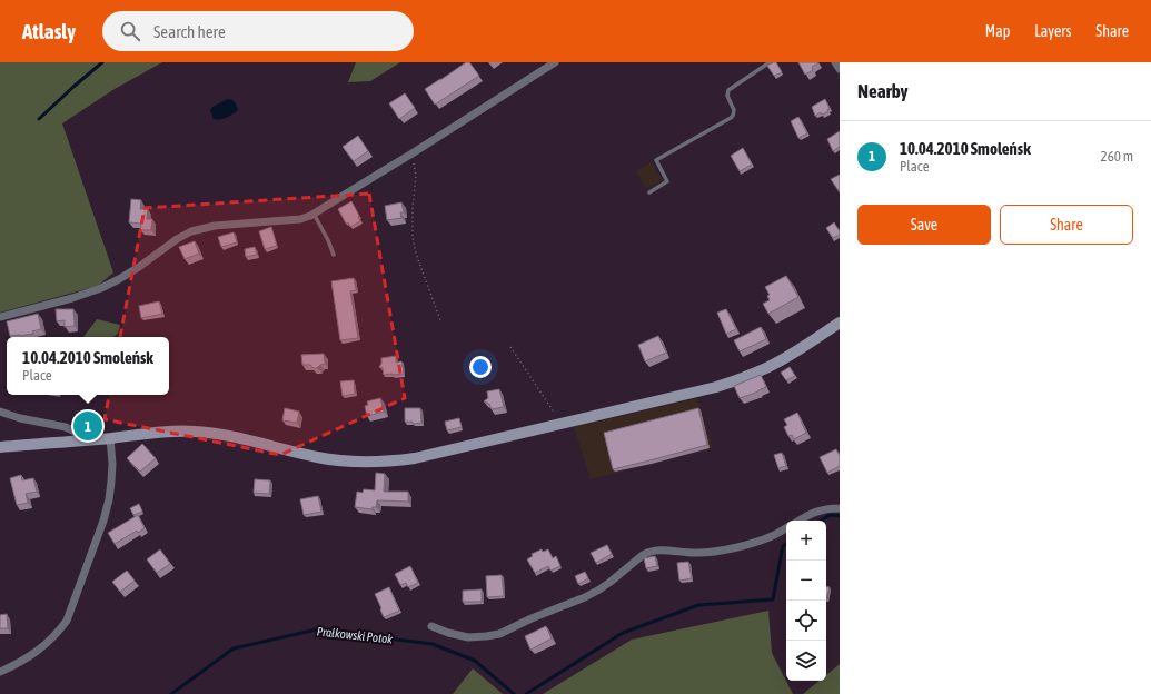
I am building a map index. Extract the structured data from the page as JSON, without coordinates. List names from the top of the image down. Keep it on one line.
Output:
{"water":["Prałkowski Potok"],"page":{"header":"Atlasly","search":"Search here","nav":["Map","Layers","Share"],"heading":"Nearby","list":[{"mark":"1","name":"10.04.2010 Smoleńsk","note":"Place","value":"260 m"}],"buttons":["Save","Share"],"popup":["10.04.2010 Smoleńsk","Place"],"pins":"1","map_buttons":["+","−"]}}
